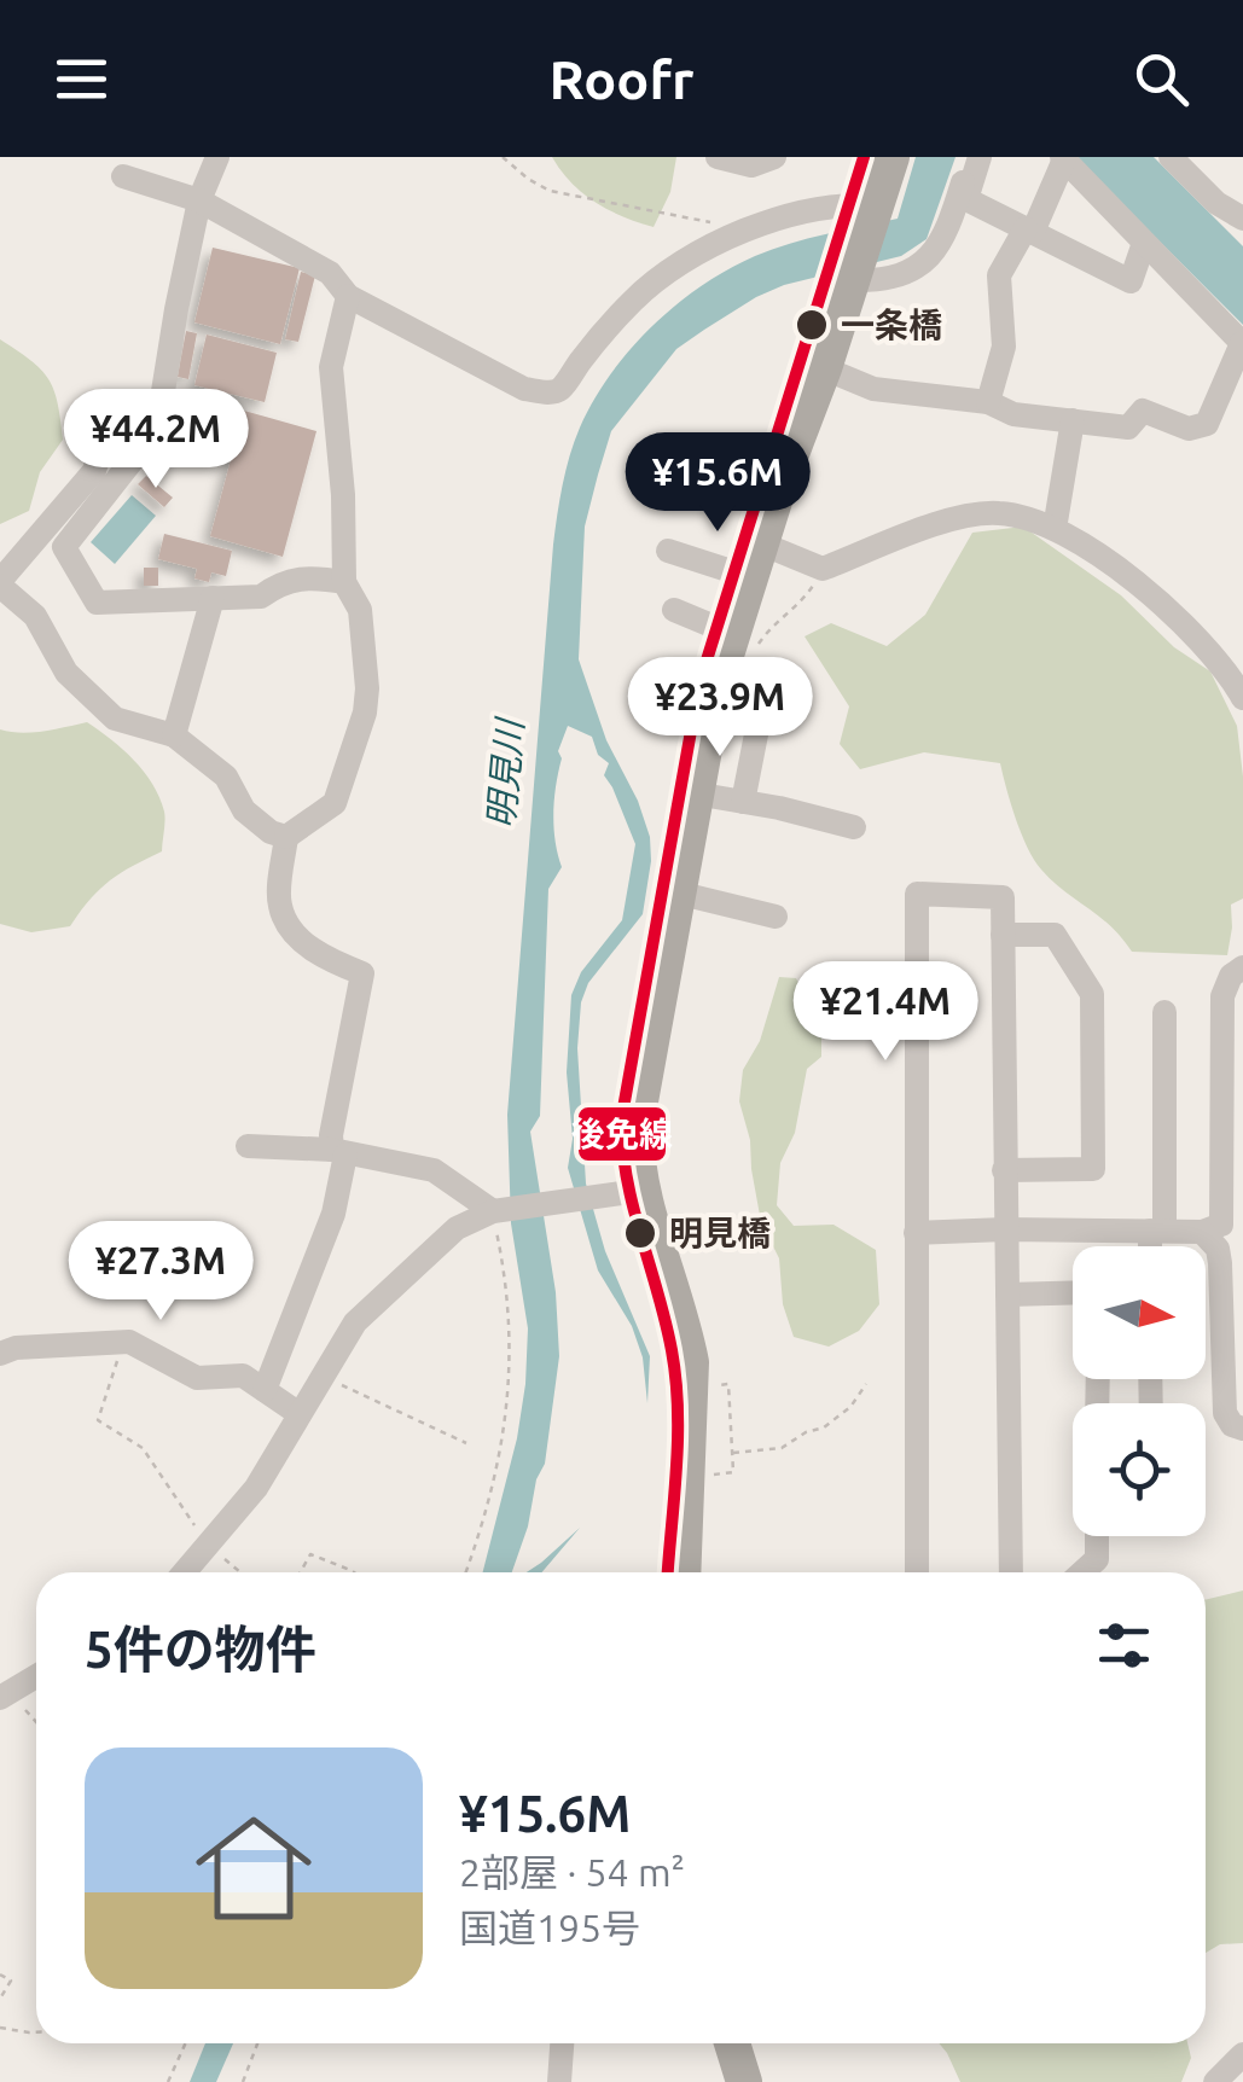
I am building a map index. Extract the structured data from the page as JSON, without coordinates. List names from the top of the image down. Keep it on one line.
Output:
{"water":["明見川"],"places":["一条橋","明見橋"],"lines":["transit line 後免線"],"north":"right","page":{"header":"Roofr","price":["¥44.2M","¥15.6M","¥23.9M","¥21.4M","¥27.3M"],"heading":"5件の物件","list":[{"name":"¥15.6M","note":"2部屋 · 54 m² · 国道195号"}]}}
